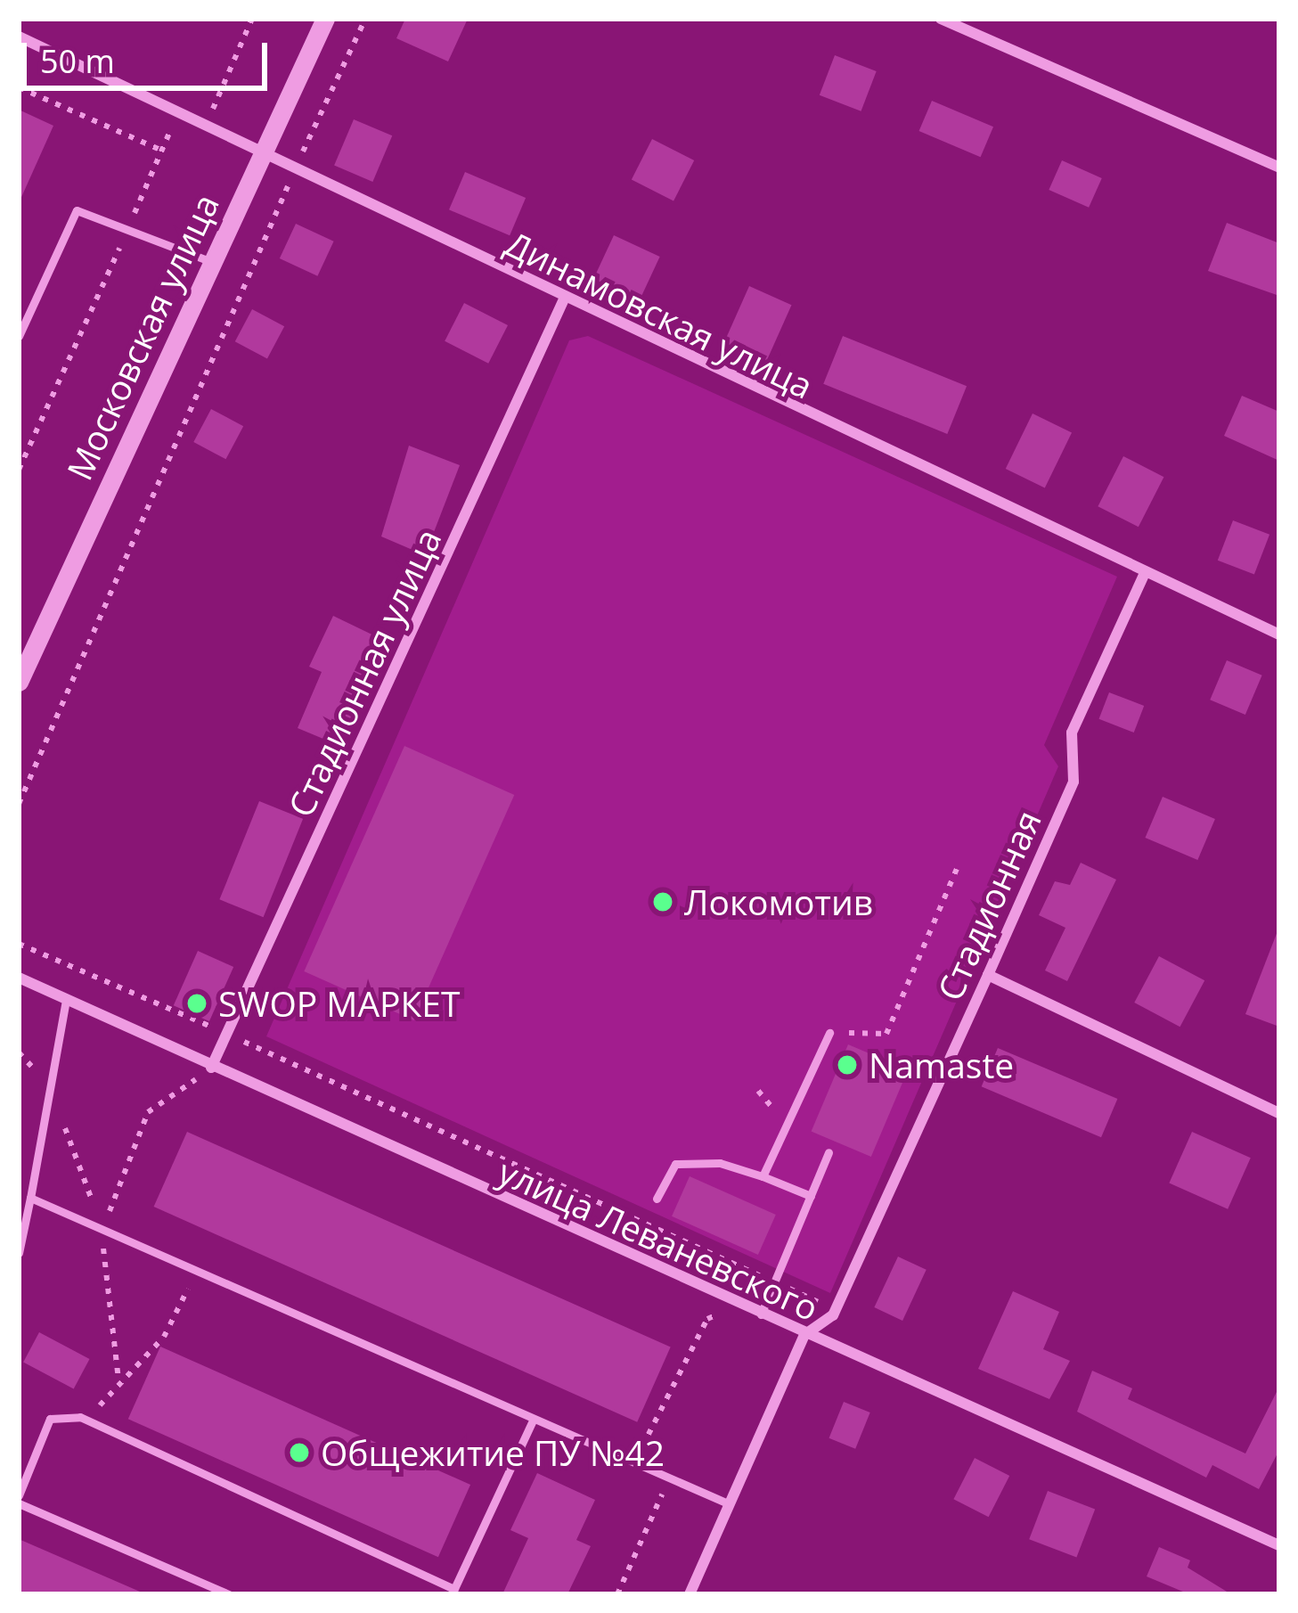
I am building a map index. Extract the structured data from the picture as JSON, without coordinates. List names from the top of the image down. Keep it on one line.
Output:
{"streets":{"street":["Динамовская улица","Московская улица","Стадионная улица","Стадионная","улица Леваневского"]},"crossings":[["Динамовская улица","Московская улица"],["Динамовская улица","Стадионная улица"],["Динамовская улица","Стадионная"],["Стадионная улица","улица Леваневского"],["Стадионная","улица Леваневского"]],"places":["Локомотив","SWOP МАРКЕТ","Namaste","Общежитие ПУ №42"],"scale_bar":"50 m"}
